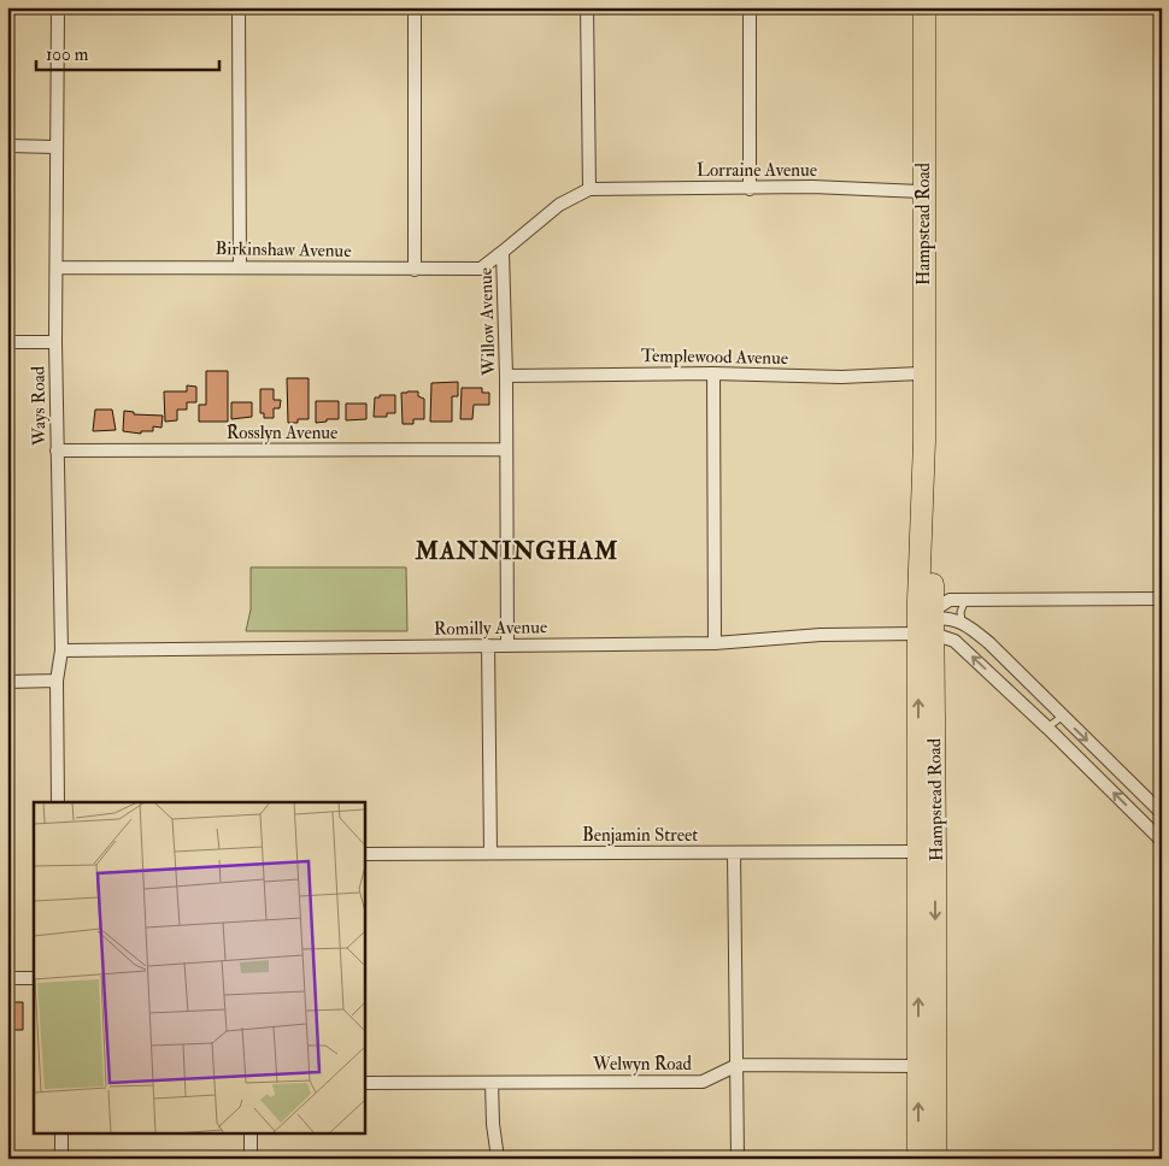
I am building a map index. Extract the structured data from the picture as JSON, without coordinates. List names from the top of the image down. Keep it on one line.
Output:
{"streets":{"highway":["Hampstead Road"],"street":["Lorraine Avenue","Birkinshaw Avenue","Willow Avenue","Templewood Avenue","Ways Road","Rosslyn Avenue","Romilly Avenue","Benjamin Street","Welwyn Road"]},"crossings":[["Lorraine Avenue","Hampstead Road"],["Lorraine Avenue","Willow Avenue"],["Hampstead Road","Templewood Avenue"],["Hampstead Road","Romilly Avenue"],["Hampstead Road","Benjamin Street"],["Hampstead Road","Welwyn Road"],["Birkinshaw Avenue","Willow Avenue"],["Birkinshaw Avenue","Ways Road"],["Willow Avenue","Templewood Avenue"],["Willow Avenue","Rosslyn Avenue"],["Willow Avenue","Romilly Avenue"],["Ways Road","Rosslyn Avenue"],["Ways Road","Romilly Avenue"]],"districts":["MANNINGHAM"],"scale_bar":"100 m"}
